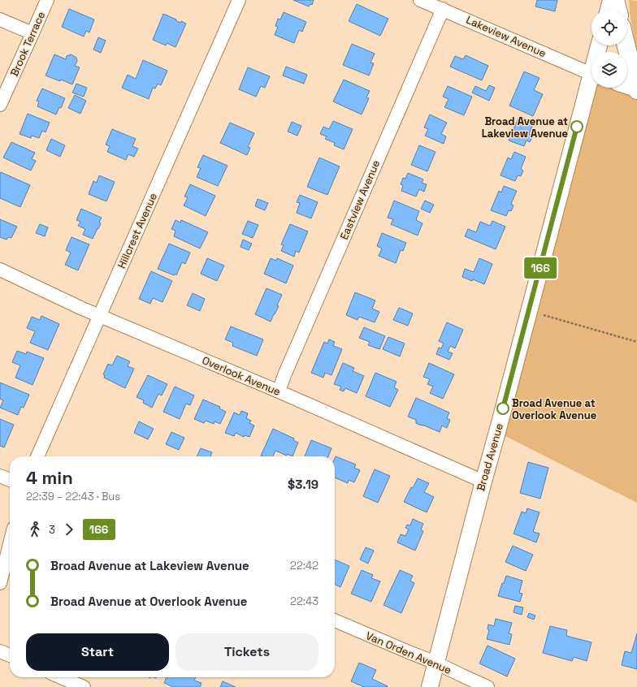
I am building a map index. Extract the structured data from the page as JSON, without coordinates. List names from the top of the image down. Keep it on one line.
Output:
{"streets":{"street":["Lakeview Avenue","Brook Terrace","Eastview Avenue","Hillcrest Avenue","Overlook Avenue","Broad Avenue","Van Orden Avenue"]},"crossings":[["Lakeview Avenue","Eastview Avenue"],["Eastview Avenue","Overlook Avenue"],["Hillcrest Avenue","Overlook Avenue"],["Overlook Avenue","Broad Avenue"],["Broad Avenue","Van Orden Avenue"]],"places":["Broad Avenue at Lakeview Avenue","Broad Avenue at Overlook Avenue"],"lines":["bus line 166"],"page":{"on_map":"166","heading":["4 min","22:39 – 22:43 · Bus","$3.19"],"legs":["3","166"],"list":[{"name":"Broad Avenue at Lakeview Avenue","value":"22:42"},{"name":"Broad Avenue at Overlook Avenue","value":"22:43"}],"buttons":["Start","Tickets"]}}
